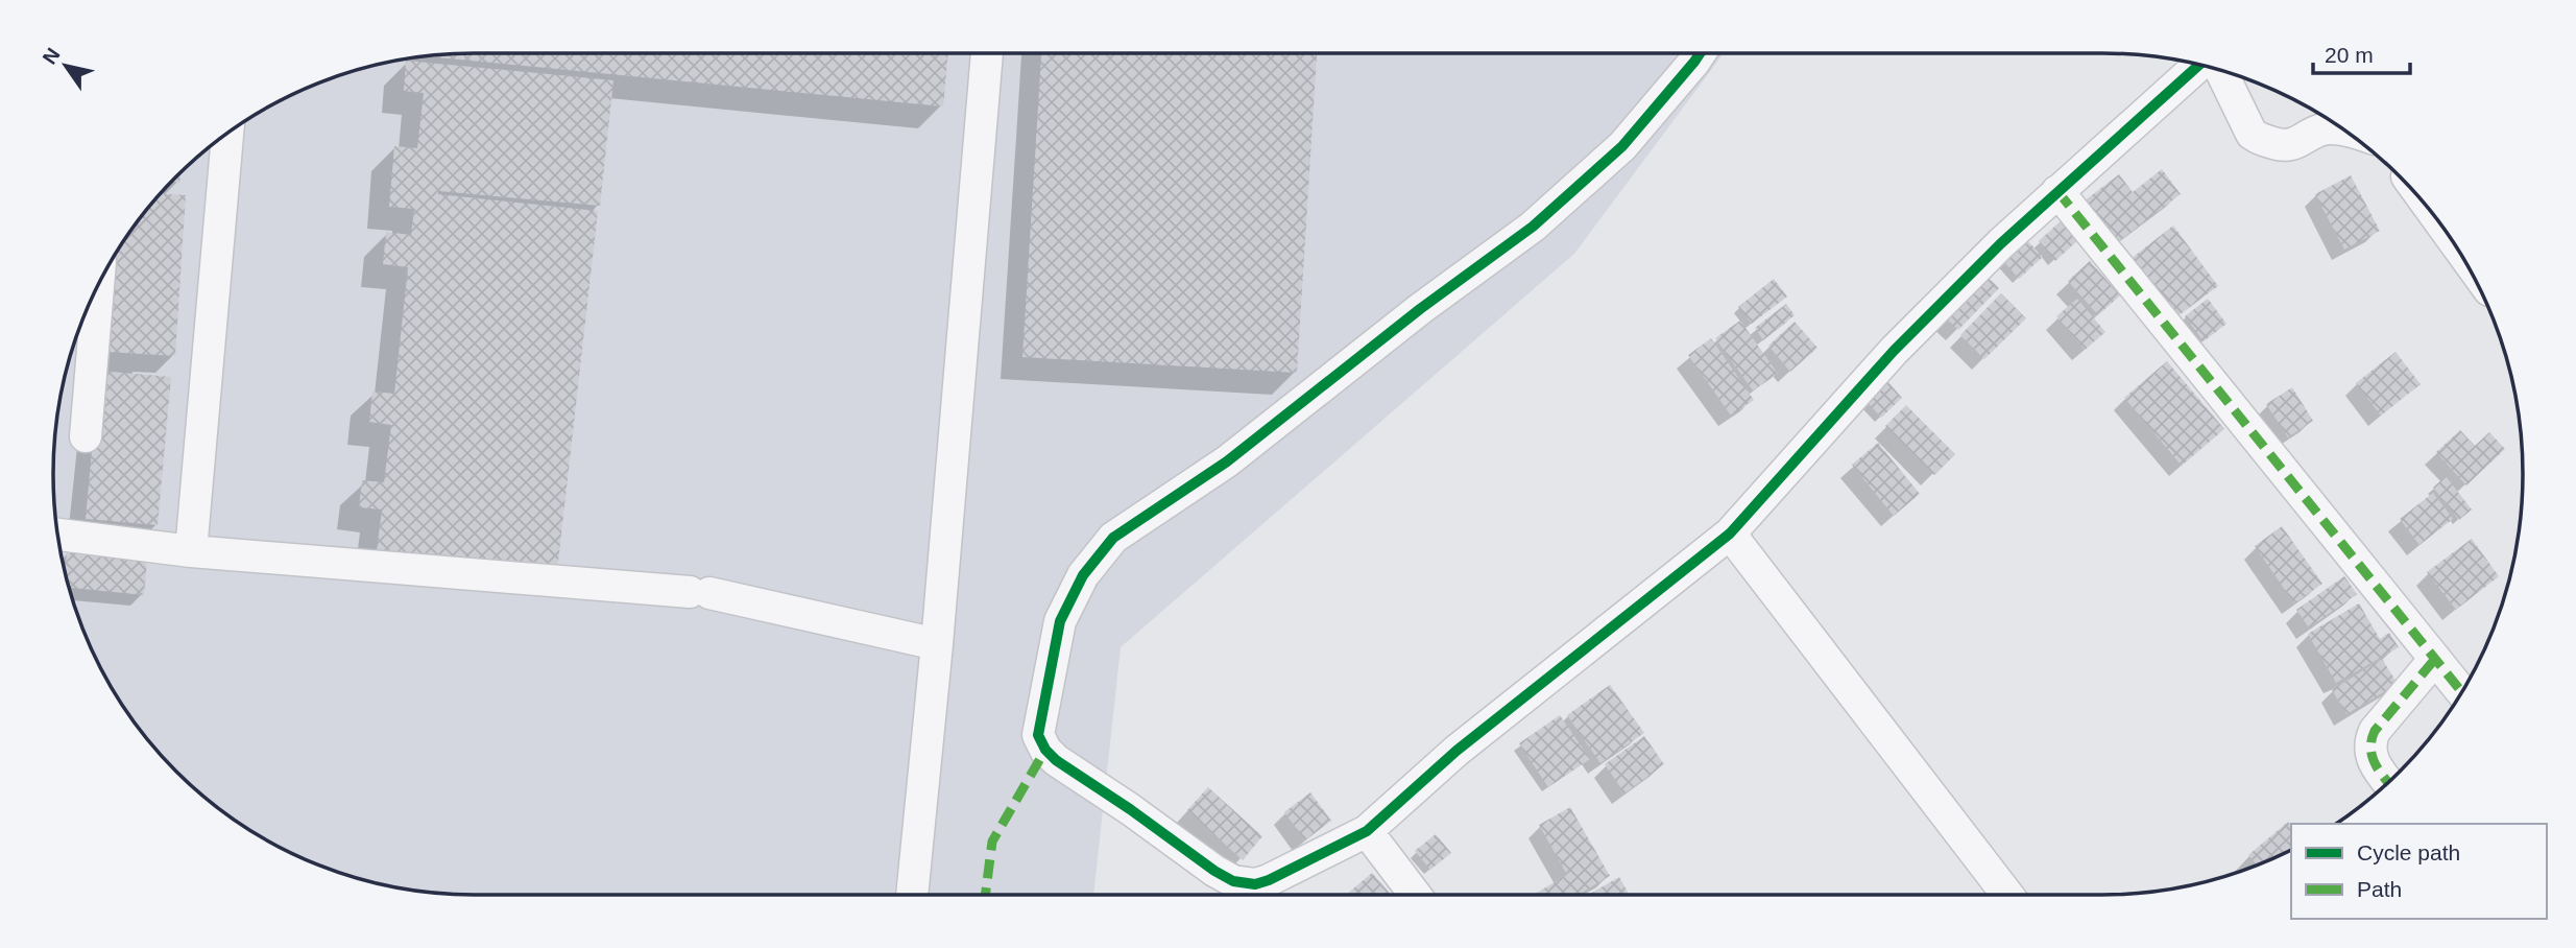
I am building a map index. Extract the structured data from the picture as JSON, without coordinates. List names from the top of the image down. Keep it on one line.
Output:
{"legend":["Cycle path","Path"],"scale_bar":"20 m","north":"top left"}
